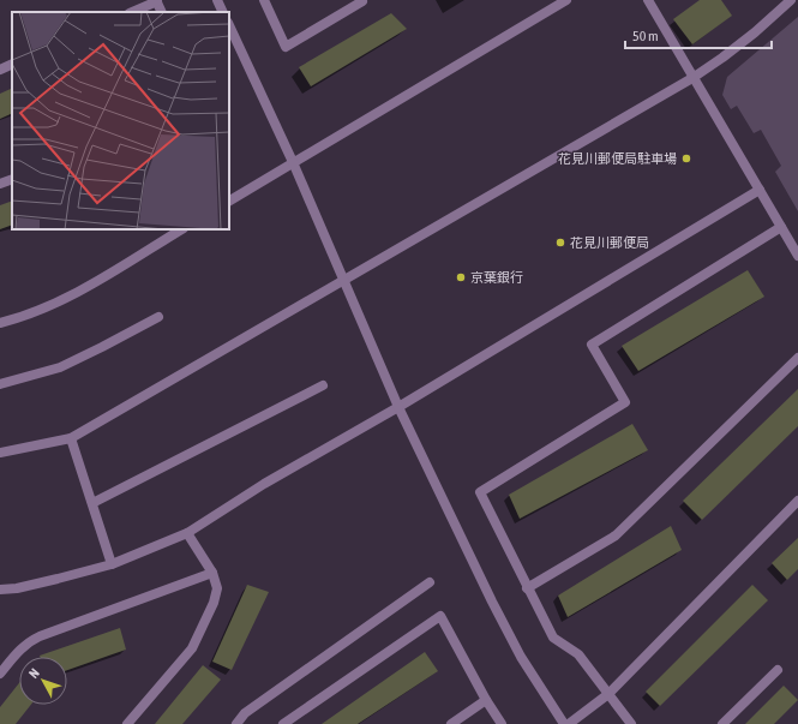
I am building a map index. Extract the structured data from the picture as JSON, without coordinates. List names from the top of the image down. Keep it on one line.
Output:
{"places":["花見川郵便局駐車場","花見川郵便局","京葉銀行"],"scale_bar":"50 m","north":"top left"}
